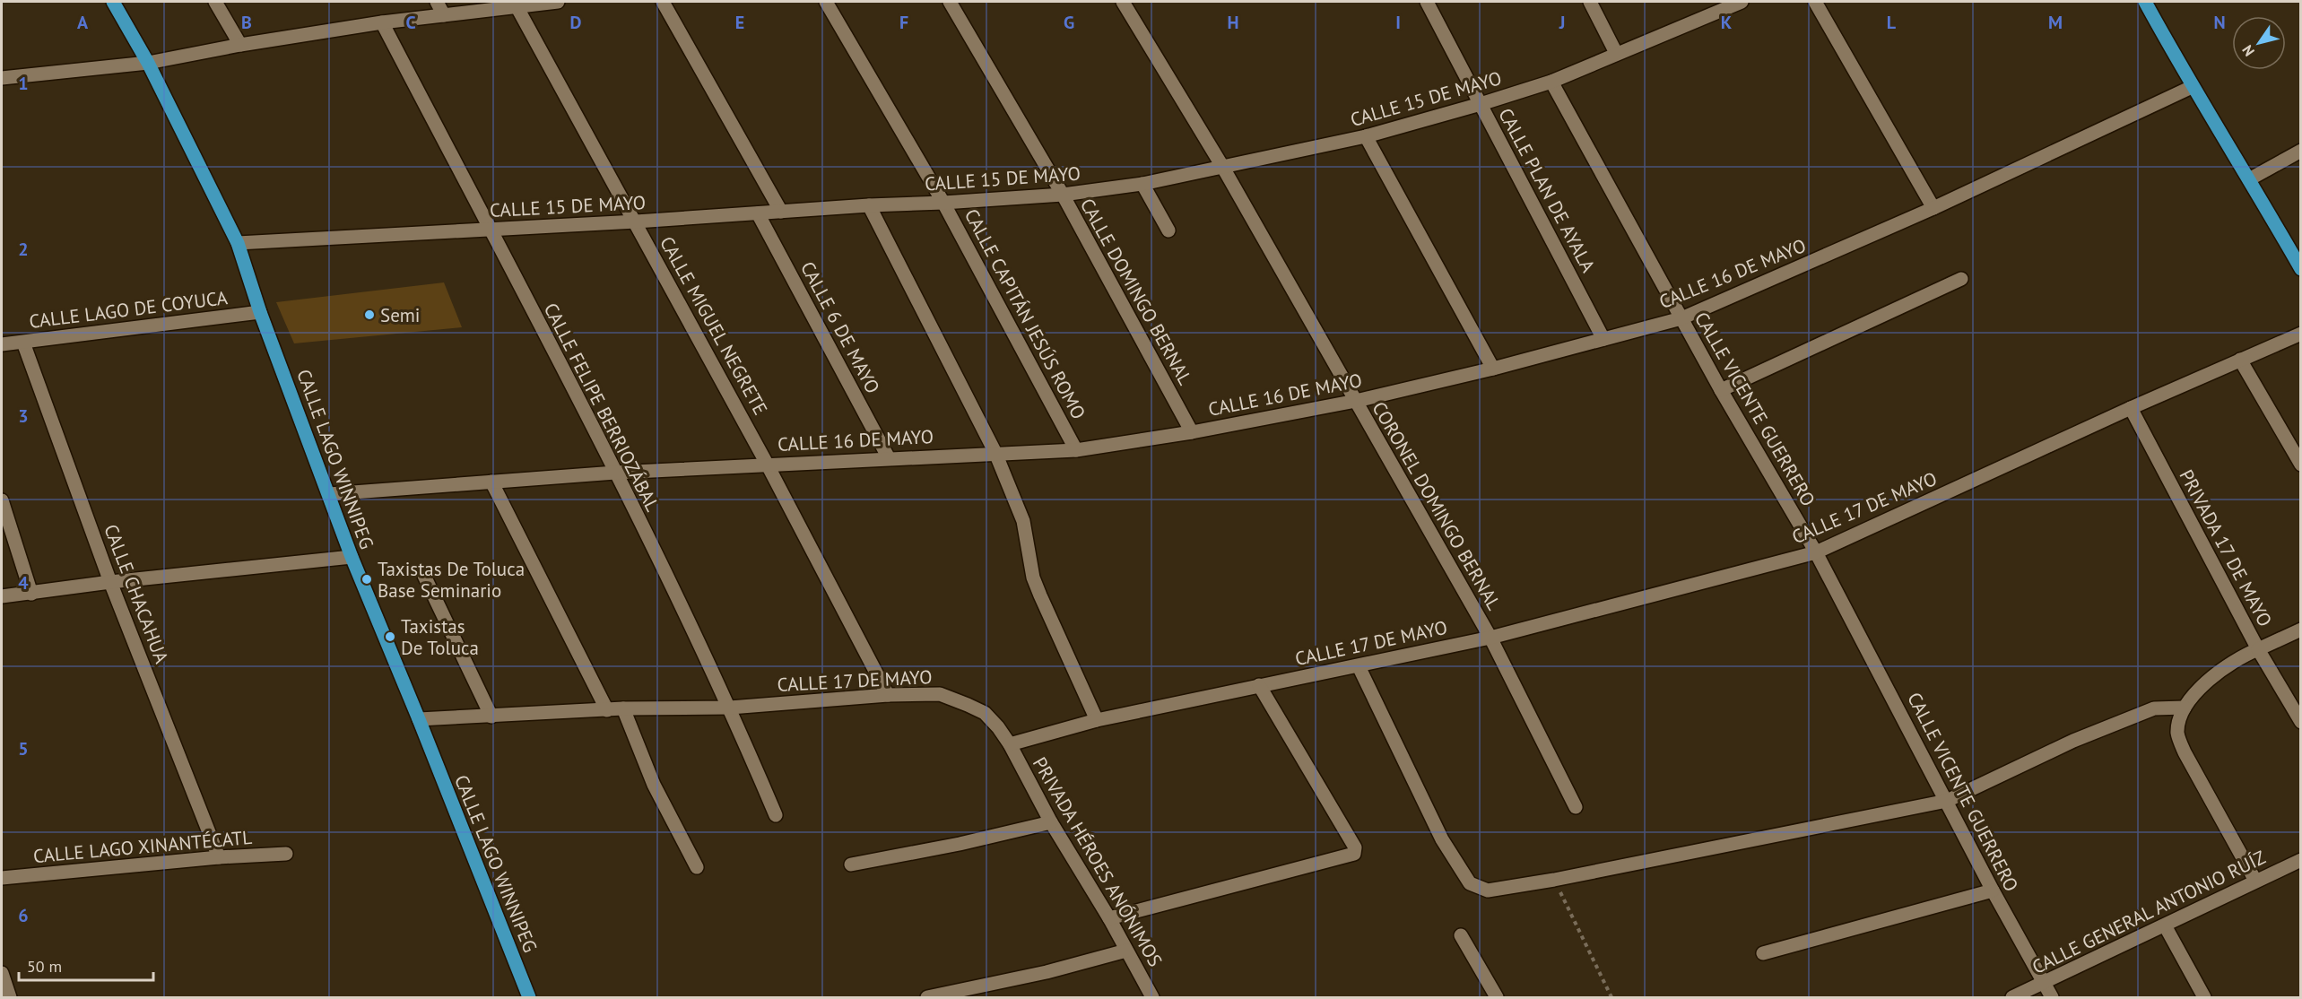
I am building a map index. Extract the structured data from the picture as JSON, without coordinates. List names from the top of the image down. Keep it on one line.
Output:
{"streets":{"main road":["CALLE LAGO WINNIPEG"],"street":["CALLE 15 DE MAYO","CALLE PLAN DE AYALA","CALLE 16 DE MAYO","CALLE DOMINGO BERNAL","CALLE LAGO DE COYUCA","CALLE CAPITÁN JESÚS ROMO","CALLE MIGUEL NEGRETE","CALLE 6 DE MAYO","CALLE FELIPE BERRIOZÁBAL","CALLE VICENTE GUERRERO","CORONEL DOMINGO BERNAL","CALLE 17 DE MAYO","PRIVADA 17 DE MAYO","CALLE CHACAHUA","CALLE LAGO XINANTÉCATL","PRIVADA HÉROES ANÓNIMOS","CALLE GENERAL ANTONIO RUÍZ"]},"crossings":[["CALLE 15 DE MAYO","CALLE PLAN DE AYALA"],["CALLE 15 DE MAYO","CALLE DOMINGO BERNAL"],["CALLE 15 DE MAYO","CALLE CAPITÁN JESÚS ROMO"],["CALLE 15 DE MAYO","CALLE MIGUEL NEGRETE"],["CALLE 15 DE MAYO","CALLE 6 DE MAYO"],["CALLE 15 DE MAYO","CALLE FELIPE BERRIOZÁBAL"],["CALLE 15 DE MAYO","CALLE VICENTE GUERRERO"],["CALLE 15 DE MAYO","CALLE LAGO WINNIPEG"],["CALLE 15 DE MAYO","CORONEL DOMINGO BERNAL"],["CALLE PLAN DE AYALA","CALLE 16 DE MAYO"],["CALLE 16 DE MAYO","CALLE DOMINGO BERNAL"],["CALLE 16 DE MAYO","CALLE CAPITÁN JESÚS ROMO"],["CALLE 16 DE MAYO","CALLE MIGUEL NEGRETE"],["CALLE 16 DE MAYO","CALLE 6 DE MAYO"],["CALLE 16 DE MAYO","CALLE FELIPE BERRIOZÁBAL"],["CALLE 16 DE MAYO","CALLE VICENTE GUERRERO"],["CALLE 16 DE MAYO","CALLE LAGO WINNIPEG"],["CALLE 16 DE MAYO","CORONEL DOMINGO BERNAL"],["CALLE LAGO DE COYUCA","CALLE LAGO WINNIPEG"],["CALLE LAGO DE COYUCA","CALLE CHACAHUA"],["CALLE MIGUEL NEGRETE","CALLE 17 DE MAYO"],["CALLE FELIPE BERRIOZÁBAL","CALLE 17 DE MAYO"],["CALLE VICENTE GUERRERO","CALLE 17 DE MAYO"],["CALLE VICENTE GUERRERO","CALLE GENERAL ANTONIO RUÍZ"],["CALLE LAGO WINNIPEG","CALLE 17 DE MAYO"],["CORONEL DOMINGO BERNAL","CALLE 17 DE MAYO"],["CALLE 17 DE MAYO","PRIVADA 17 DE MAYO"],["CALLE 17 DE MAYO","PRIVADA HÉROES ANÓNIMOS"],["PRIVADA 17 DE MAYO","CALLE GENERAL ANTONIO RUÍZ"],["CALLE CHACAHUA","CALLE LAGO XINANTÉCATL"]],"places":["Semi","Taxistas De Toluca Base Seminario","Taxistas De Toluca"],"scale_bar":"50 m","north":"bottom left","grid":{"columns":["A","B","C","D","E","F","G","H","I","J","K","L","M","N"],"rows":["1","2","3","4","5","6"]}}
